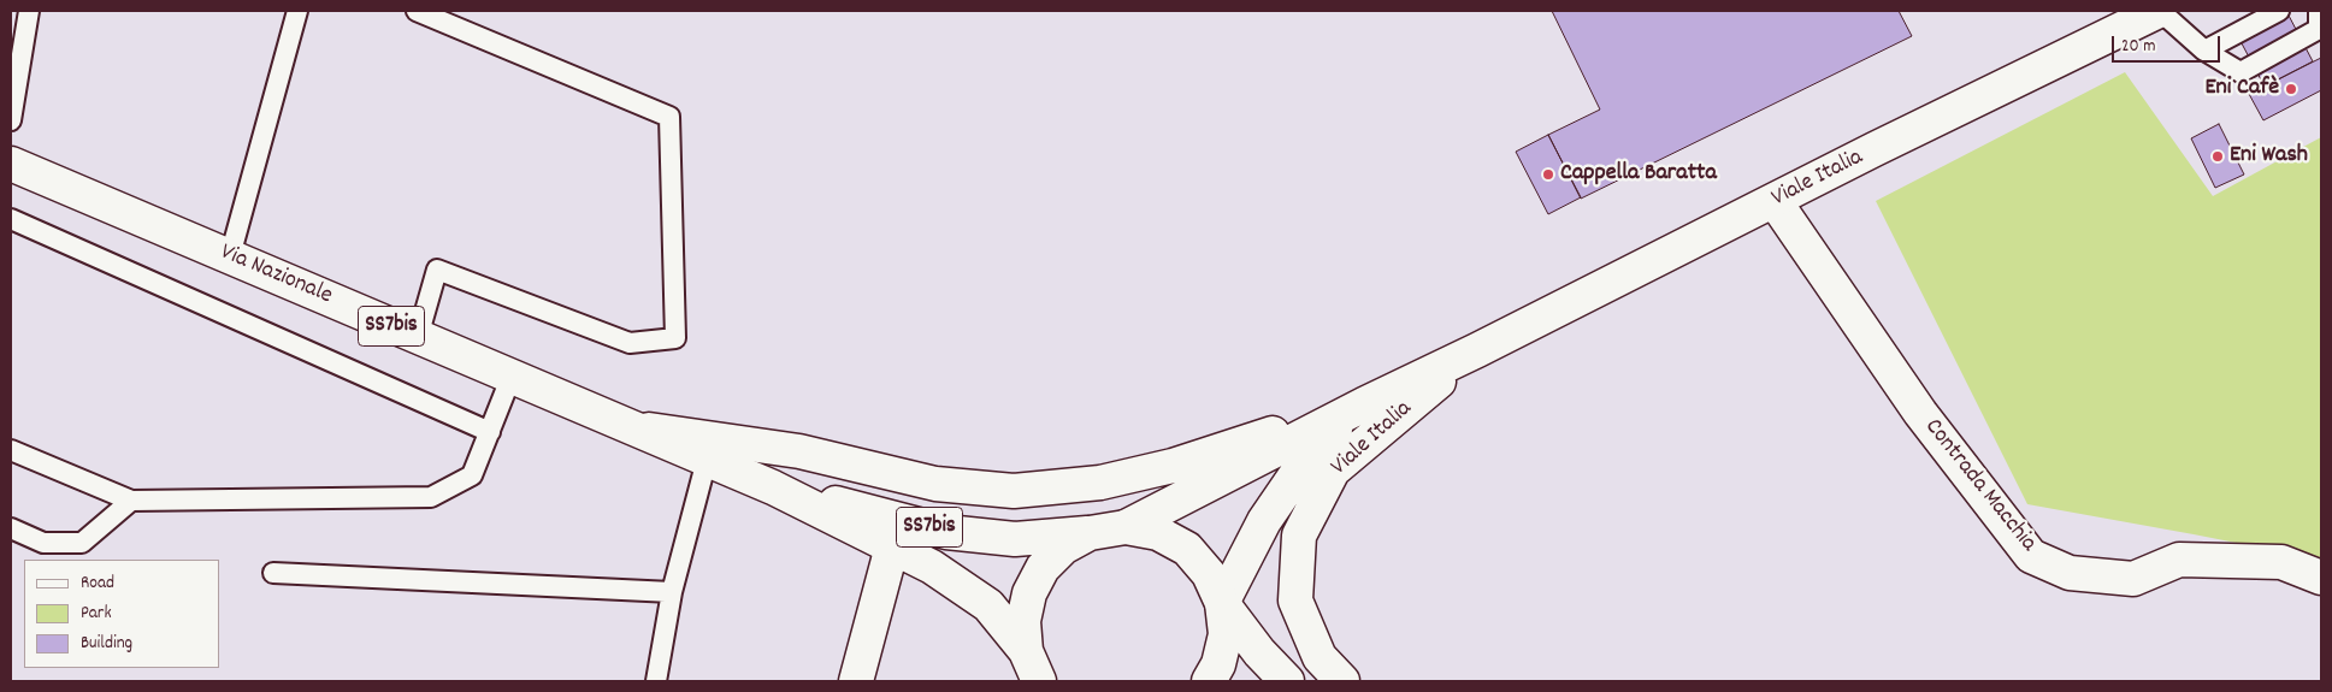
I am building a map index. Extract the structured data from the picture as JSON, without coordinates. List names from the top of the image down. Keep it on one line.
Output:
{"streets":{"main road":["Viale Italia","Via Nazionale","SS7bis","Contrada Macchia"]},"crossings":[["Viale Italia","Contrada Macchia"],["Via Nazionale","SS7bis"]],"places":["Eni Cafè","Eni Wash","Cappella Baratta"],"legend":["Road","Park","Building"],"scale_bar":"20 m"}
